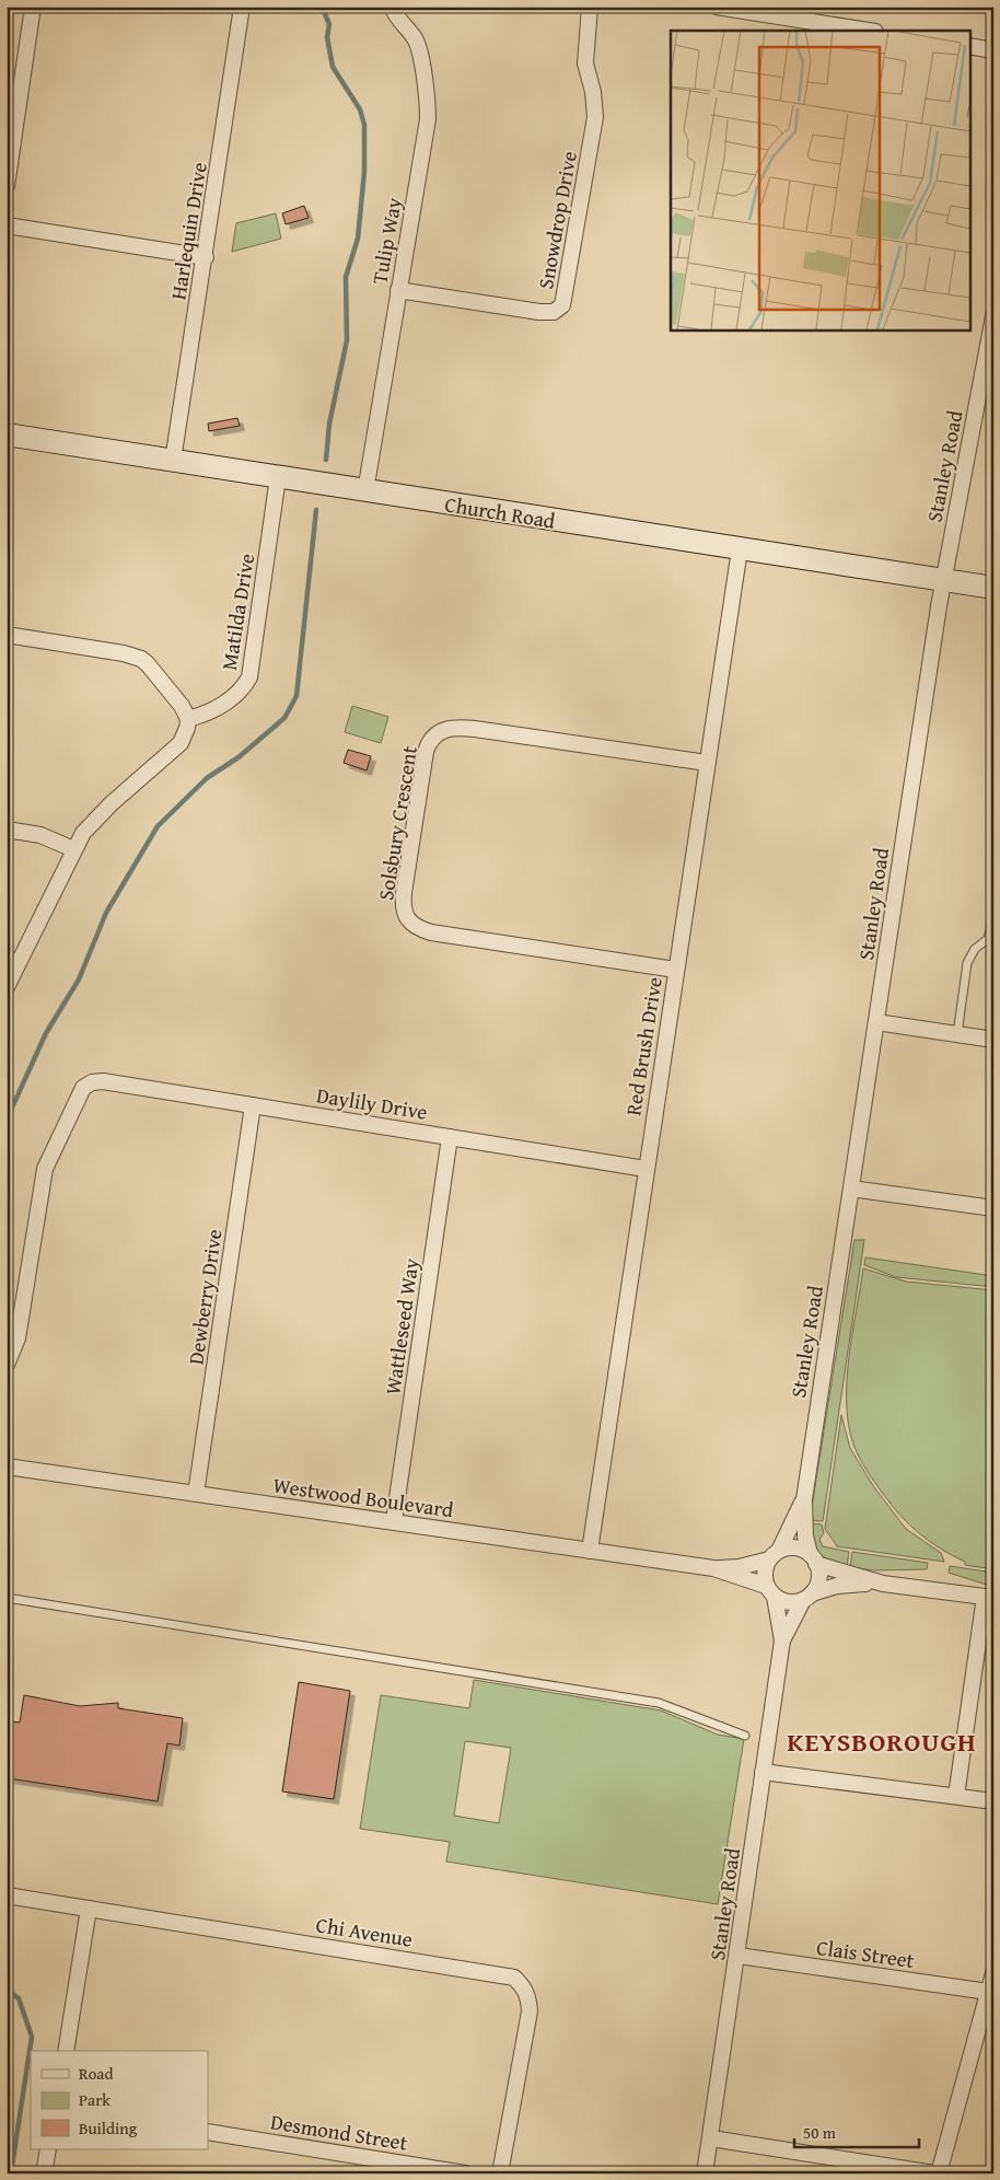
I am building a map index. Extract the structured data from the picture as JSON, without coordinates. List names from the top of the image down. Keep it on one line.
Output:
{"streets":{"main road":["Church Road"],"street":["Snowdrop Drive","Harlequin Drive","Tulip Way","Stanley Road","Matilda Drive","Solsbury Crescent","Red Brush Drive","Daylily Drive","Dewberry Drive","Wattleseed Way","Westwood Boulevard","Chi Avenue","Clais Street","Desmond Street"]},"crossings":[["Snowdrop Drive","Tulip Way"],["Harlequin Drive","Church Road"],["Tulip Way","Church Road"],["Stanley Road","Church Road"],["Stanley Road","Westwood Boulevard"],["Stanley Road","Clais Street"],["Church Road","Matilda Drive"],["Church Road","Red Brush Drive"],["Solsbury Crescent","Red Brush Drive"],["Red Brush Drive","Daylily Drive"],["Red Brush Drive","Westwood Boulevard"],["Daylily Drive","Dewberry Drive"],["Daylily Drive","Wattleseed Way"],["Dewberry Drive","Westwood Boulevard"],["Wattleseed Way","Westwood Boulevard"]],"districts":["KEYSBOROUGH"],"legend":["Road","Park","Building"],"scale_bar":"50 m"}
